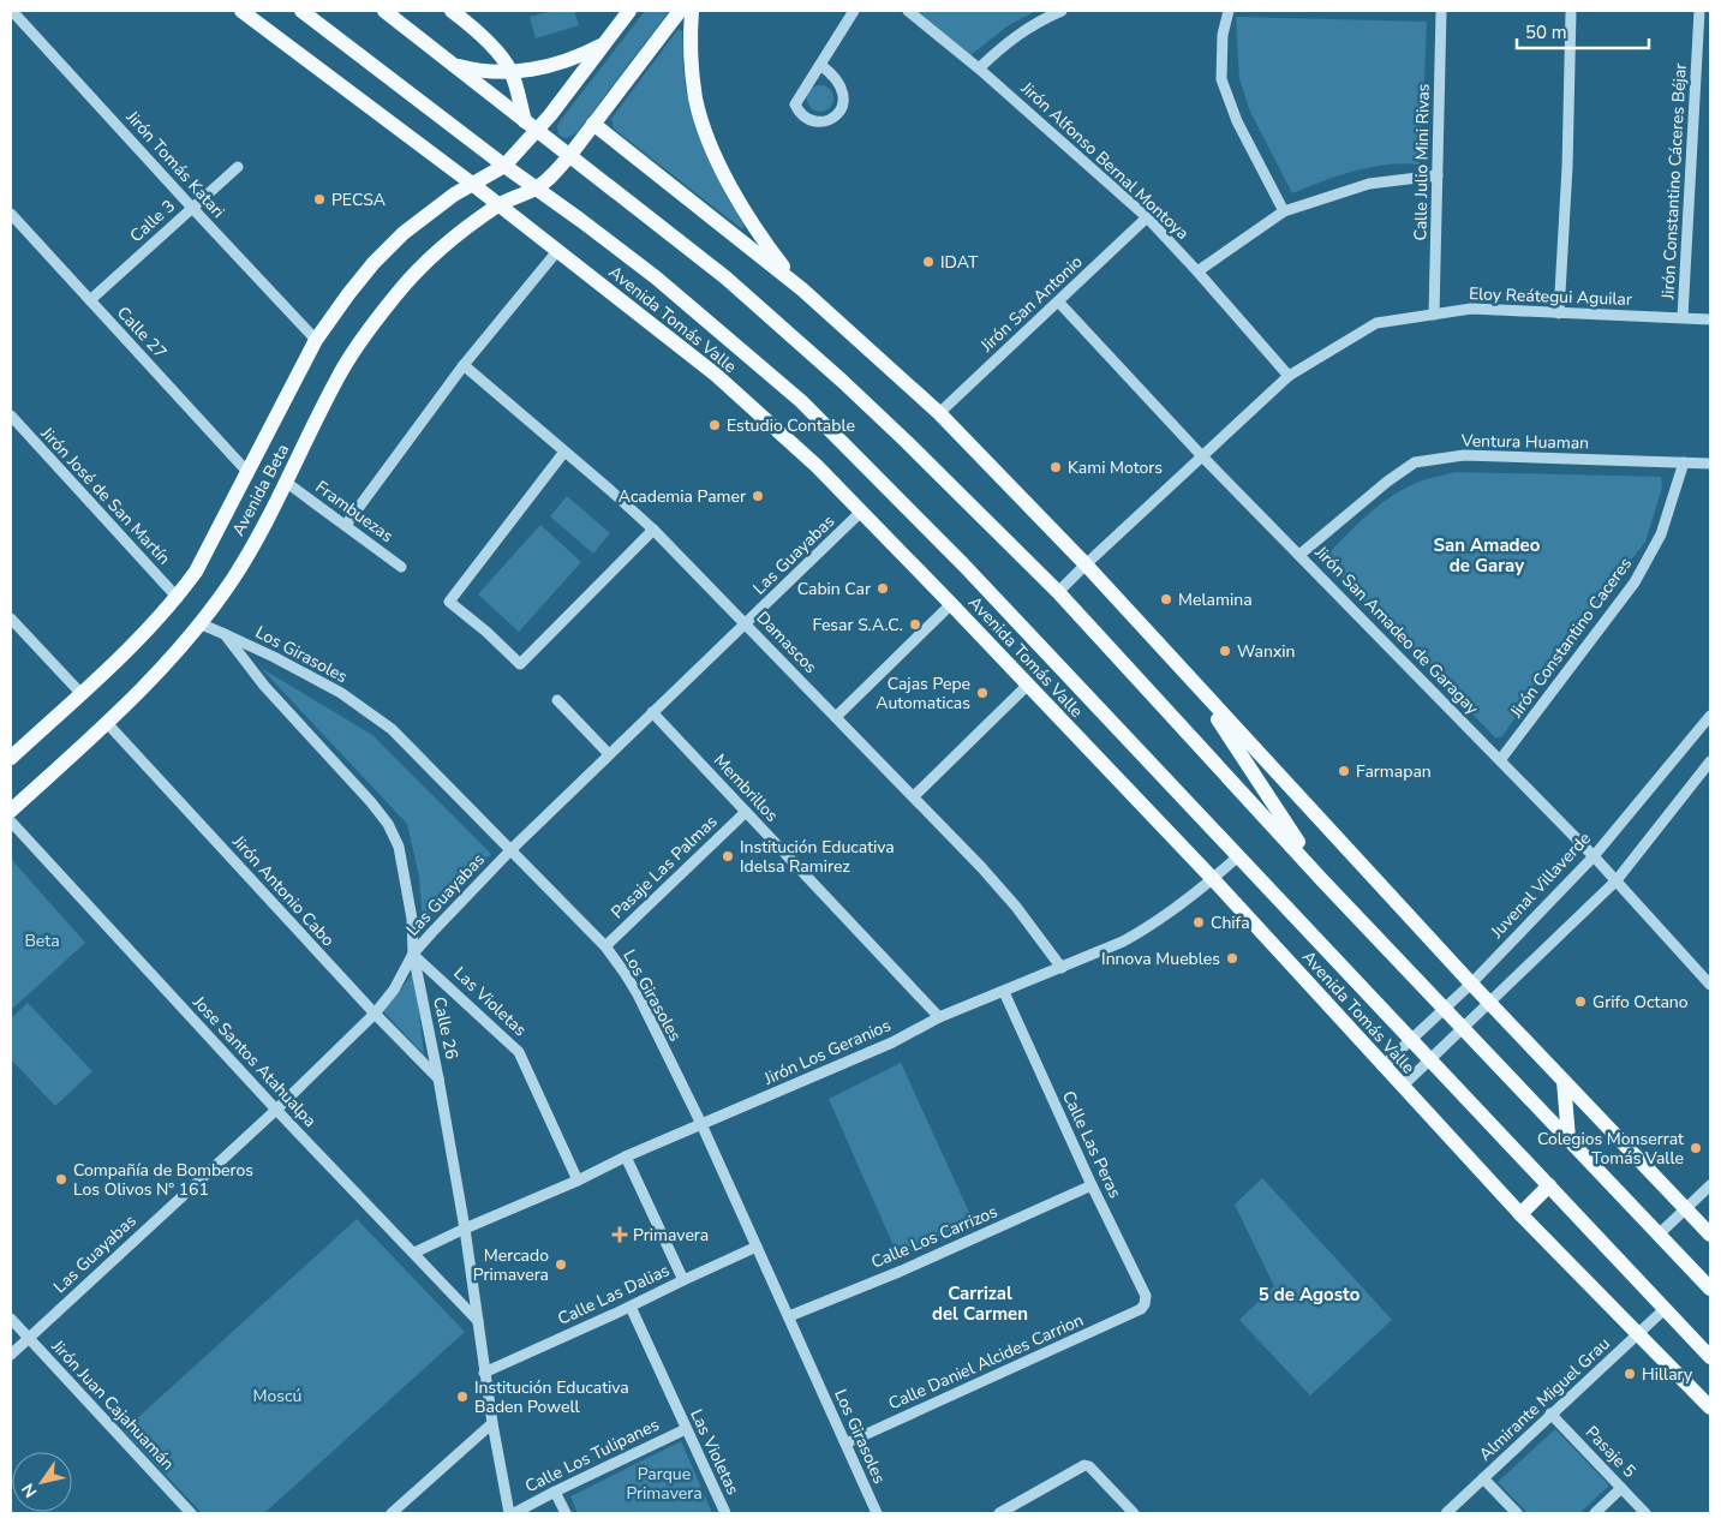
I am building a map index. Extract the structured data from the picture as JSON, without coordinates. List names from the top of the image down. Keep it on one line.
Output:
{"streets":{"main road":["Avenida Tomás Valle","Avenida Beta"],"street":["Jirón Alfonso Bernal Montoya","Calle Julio Mini Rivas","Jirón Tomás Katari","Jirón Constantino Cáceres Béjar","Calle 3","Eloy Reátegui Aguilar","Jirón San Antonio","Calle 27","Ventura Huaman","Jirón José de San Martín","Frambuezas","Las Guayabas","Jirón San Amadeo de Garagay","Jirón Constantino Caceres","Damascos","Los Girasoles","Membrillos","Pasaje Las Palmas","Juvenal Villaverde","Jirón Antonio Cabo","Las Violetas","Calle 26","Jirón Los Geranios","Jose Santos Atahualpa","Calle Las Peras","Calle Los Carrizos","Calle Las Dalias","Calle Daniel Alcides Carrion","Almirante Miguel Grau","Jirón Juan Cajahuamán","Pasaje 5","Calle Los Tulipanes"]},"crossings":[["Jirón Alfonso Bernal Montoya","Eloy Reátegui Aguilar"],["Jirón Alfonso Bernal Montoya","Jirón San Antonio"],["Calle Julio Mini Rivas","Eloy Reátegui Aguilar"],["Jirón Tomás Katari","Calle 3"],["Jirón Tomás Katari","Avenida Beta"],["Jirón Constantino Cáceres Béjar","Eloy Reátegui Aguilar"],["Calle 3","Calle 27"],["Eloy Reátegui Aguilar","Jirón San Amadeo de Garagay"],["Jirón San Antonio","Jirón San Amadeo de Garagay"],["Avenida Tomás Valle","Avenida Beta"],["Avenida Tomás Valle","Las Guayabas"],["Avenida Tomás Valle","Juvenal Villaverde"],["Avenida Tomás Valle","Jirón Los Geranios"],["Avenida Tomás Valle","Almirante Miguel Grau"],["Calle 27","Avenida Beta"],["Ventura Huaman","Jirón San Amadeo de Garagay"],["Ventura Huaman","Jirón Constantino Caceres"],["Avenida Beta","Jirón José de San Martín"],["Avenida Beta","Frambuezas"],["Avenida Beta","Jirón Antonio Cabo"],["Avenida Beta","Calle 26"],["Las Guayabas","Damascos"],["Las Guayabas","Los Girasoles"],["Las Guayabas","Membrillos"],["Las Guayabas","Jirón Antonio Cabo"],["Las Guayabas","Las Violetas"],["Las Guayabas","Calle 26"],["Las Guayabas","Jose Santos Atahualpa"],["Las Guayabas","Jirón Juan Cajahuamán"],["Jirón San Amadeo de Garagay","Jirón Constantino Caceres"],["Jirón San Amadeo de Garagay","Juvenal Villaverde"],["Damascos","Jirón Los Geranios"],["Los Girasoles","Pasaje Las Palmas"],["Los Girasoles","Calle 26"],["Los Girasoles","Jirón Los Geranios"],["Los Girasoles","Calle Los Carrizos"],["Los Girasoles","Calle Las Dalias"],["Los Girasoles","Calle Daniel Alcides Carrion"],["Membrillos","Pasaje Las Palmas"],["Membrillos","Jirón Los Geranios"],["Jirón Antonio Cabo","Calle 26"],["Las Violetas","Calle 26"],["Las Violetas","Jirón Los Geranios"],["Las Violetas","Calle Las Dalias"],["Las Violetas","Calle Los Tulipanes"],["Calle 26","Jirón Los Geranios"],["Calle 26","Jose Santos Atahualpa"],["Calle 26","Calle Las Dalias"],["Calle 26","Calle Los Tulipanes"],["Jirón Los Geranios","Jose Santos Atahualpa"],["Jirón Los Geranios","Calle Las Peras"],["Calle Las Peras","Calle Los Carrizos"],["Calle Las Peras","Calle Daniel Alcides Carrion"],["Almirante Miguel Grau","Pasaje 5"]],"districts":["San Amadeo de Garay","Carrizal del Carmen","5 de Agosto"],"parks":["Beta","Moscú","Parque Primavera"],"places":{"other":["PECSA","IDAT","Estudio Contable","Kami Motors","Academia Pamer","Cabin Car","Melamina","Fesar S.A.C.","Wanxin","Cajas Pepe Automaticas","Farmapan","Institución Educativa Idelsa Ramirez","Chifa","Innova Muebles","Grifo Octano","Colegios Monserrat Tomás Valle","Compañía de Bomberos Los Olivos Nº 161","Mercado Primavera","Hillary","Institución Educativa Baden Powell"],"health":["Primavera"]},"scale_bar":"50 m","north":"bottom left"}
